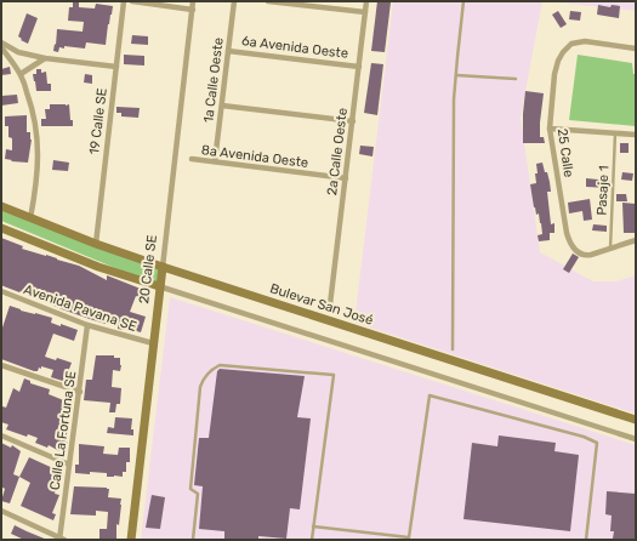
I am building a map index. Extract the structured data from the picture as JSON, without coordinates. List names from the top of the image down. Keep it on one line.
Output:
{"streets":{"street":["6a Avenida Oeste","1a Calle Oeste","19 Calle SE","2a Calle Oeste","25 Calle","8a Avenida Oeste","20 Calle SE","Bulevar San José","Avenida Pavana SE","Calle La Fortuna SE"],"lane":["Pasaje 1"]},"crossings":[["6a Avenida Oeste","1a Calle Oeste"],["6a Avenida Oeste","2a Calle Oeste"],["1a Calle Oeste","8a Avenida Oeste"],["19 Calle SE","Bulevar San José"],["2a Calle Oeste","8a Avenida Oeste"],["25 Calle","Pasaje 1"],["20 Calle SE","Bulevar San José"],["20 Calle SE","Avenida Pavana SE"],["Avenida Pavana SE","Calle La Fortuna SE"]]}
